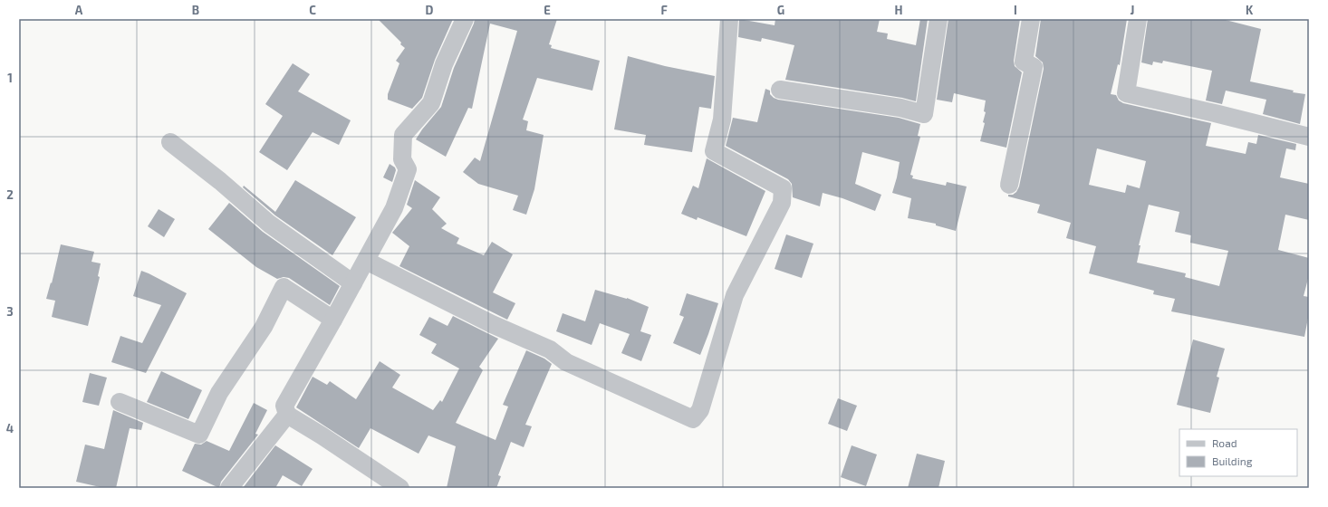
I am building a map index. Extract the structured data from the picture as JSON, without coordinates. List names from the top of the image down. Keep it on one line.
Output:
{"legend":["Road","Building"],"grid":{"columns":["A","B","C","D","E","F","G","H","I","J","K"],"rows":["1","2","3","4"]}}
